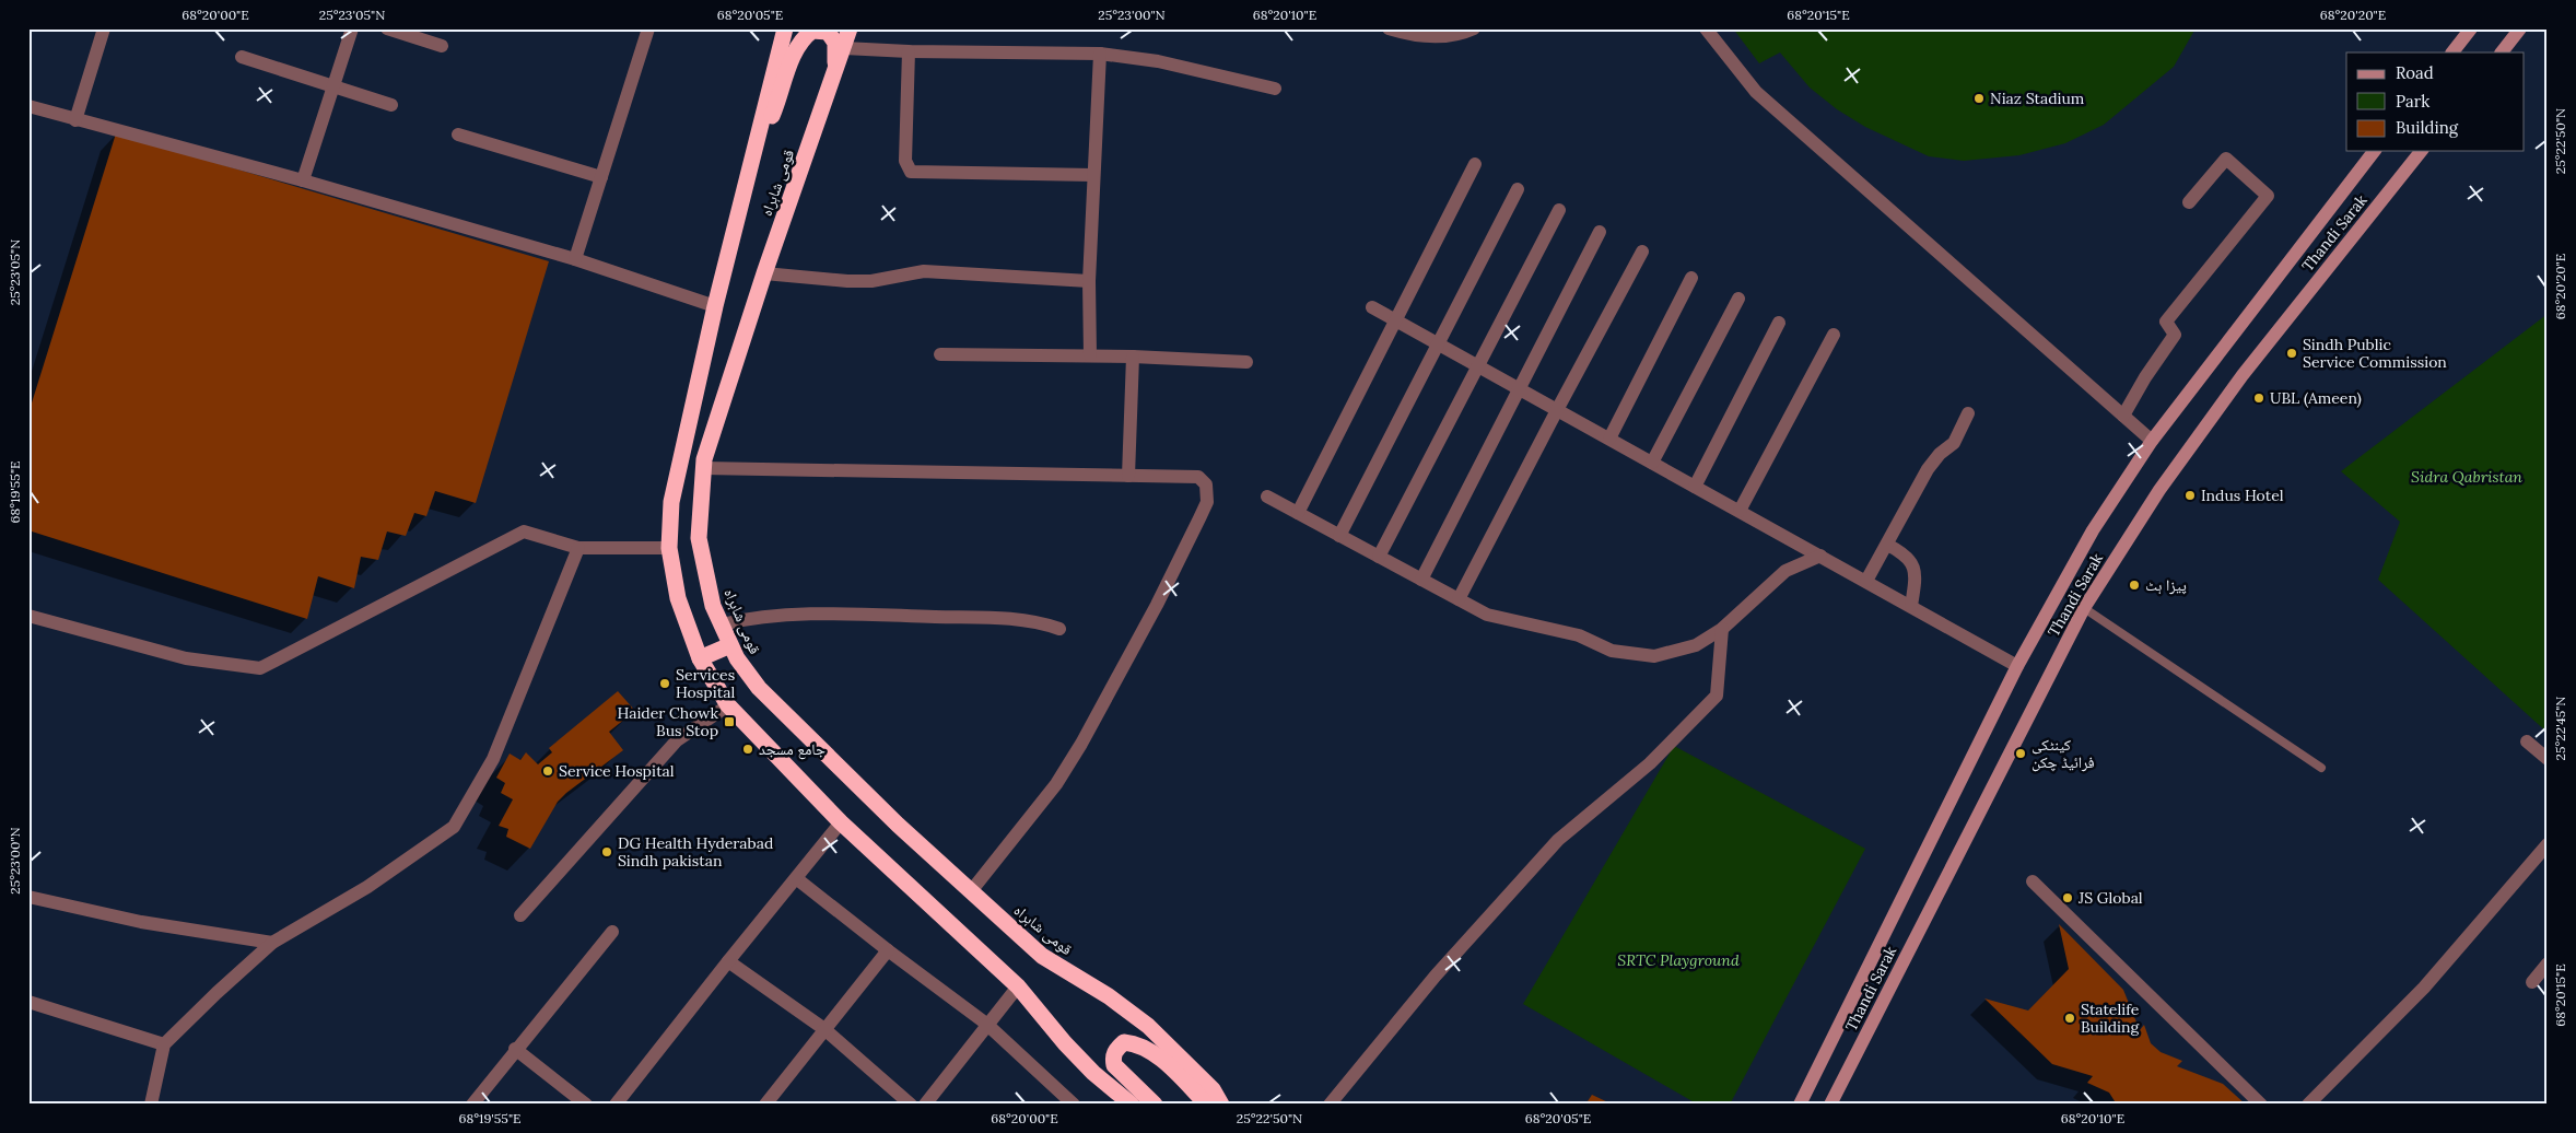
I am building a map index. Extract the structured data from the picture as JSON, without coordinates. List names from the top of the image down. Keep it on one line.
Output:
{"streets":{"highway":["قومی شاہراہ"],"main road":["Thandi Sarak"]},"parks":["Sidra Qabristan","SRTC Playground"],"places":{"other":["Niaz Stadium","Sindh Public Service Commission","UBL (Ameen)","Indus Hotel","پیزا ہٹ","Services Hospital","جامع مسجد","کینٹکی فرائیڈ چکن","Service Hospital","DG Health Hyderabad Sindh pakistan","JS Global","Statelife Building"],"transit":["Haider Chowk Bus Stop"]},"legend":["Road","Park","Building"],"coordinates":["68°20'00\"E","25°23'05\"N","68°20'05\"E","25°23'00\"N","68°20'10\"E","68°20'15\"E","68°20'20\"E","25°22'50\"N","68°19'55\"E","25°22'45\"N"]}
